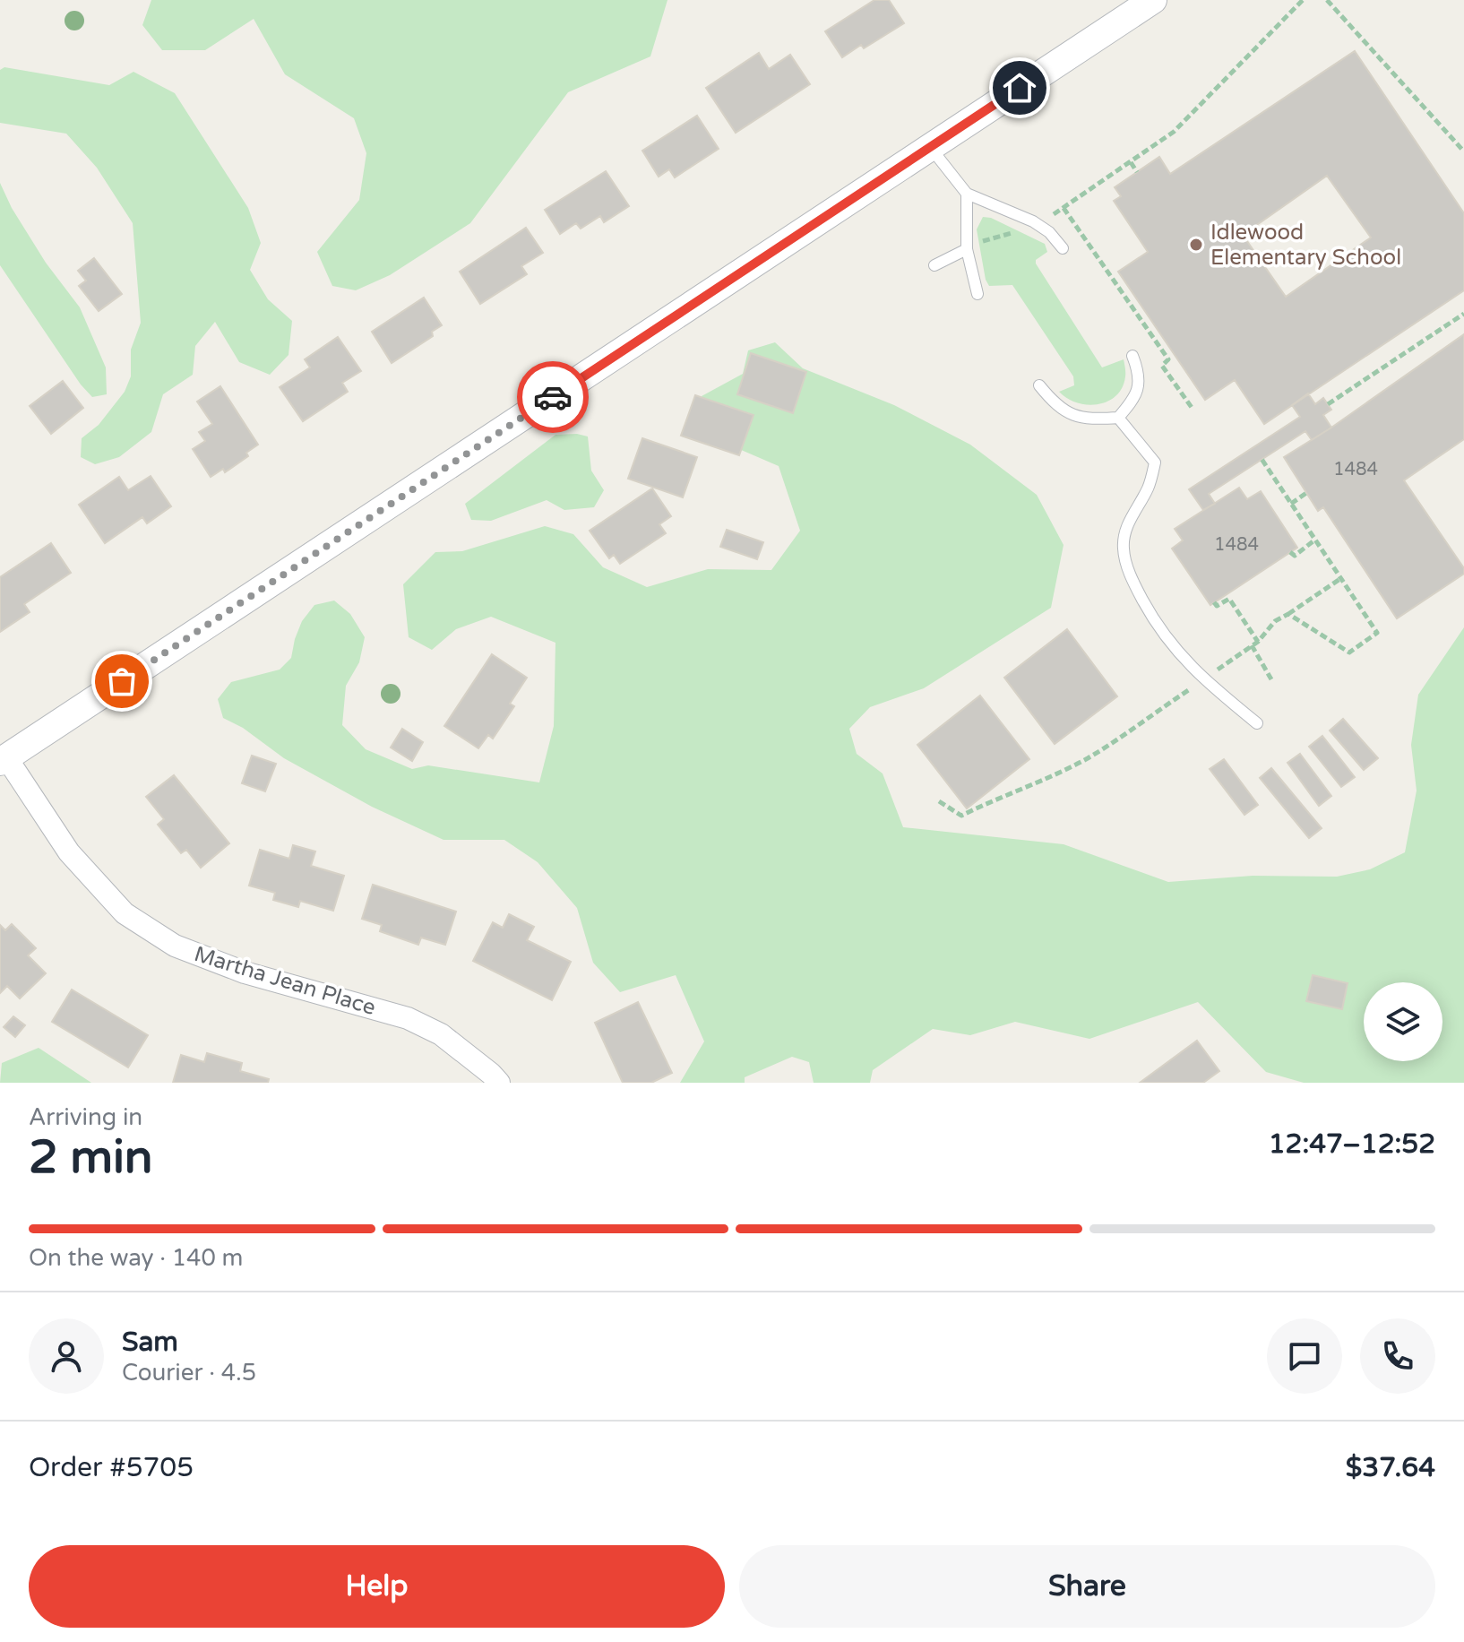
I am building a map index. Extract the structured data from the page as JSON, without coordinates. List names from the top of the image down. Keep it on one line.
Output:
{"streets":{"street":["Martha Jean Place"]},"places":["Idlewood Elementary School"],"house_numbers":["1484","1484"],"page":{"heading":["2 min","Arriving in","12:47–12:52"],"panel":["Sam","Courier · 4.5","Order #5705","$37.64"],"bar":"On the way · 140 m","buttons":["Help","Share"]}}
